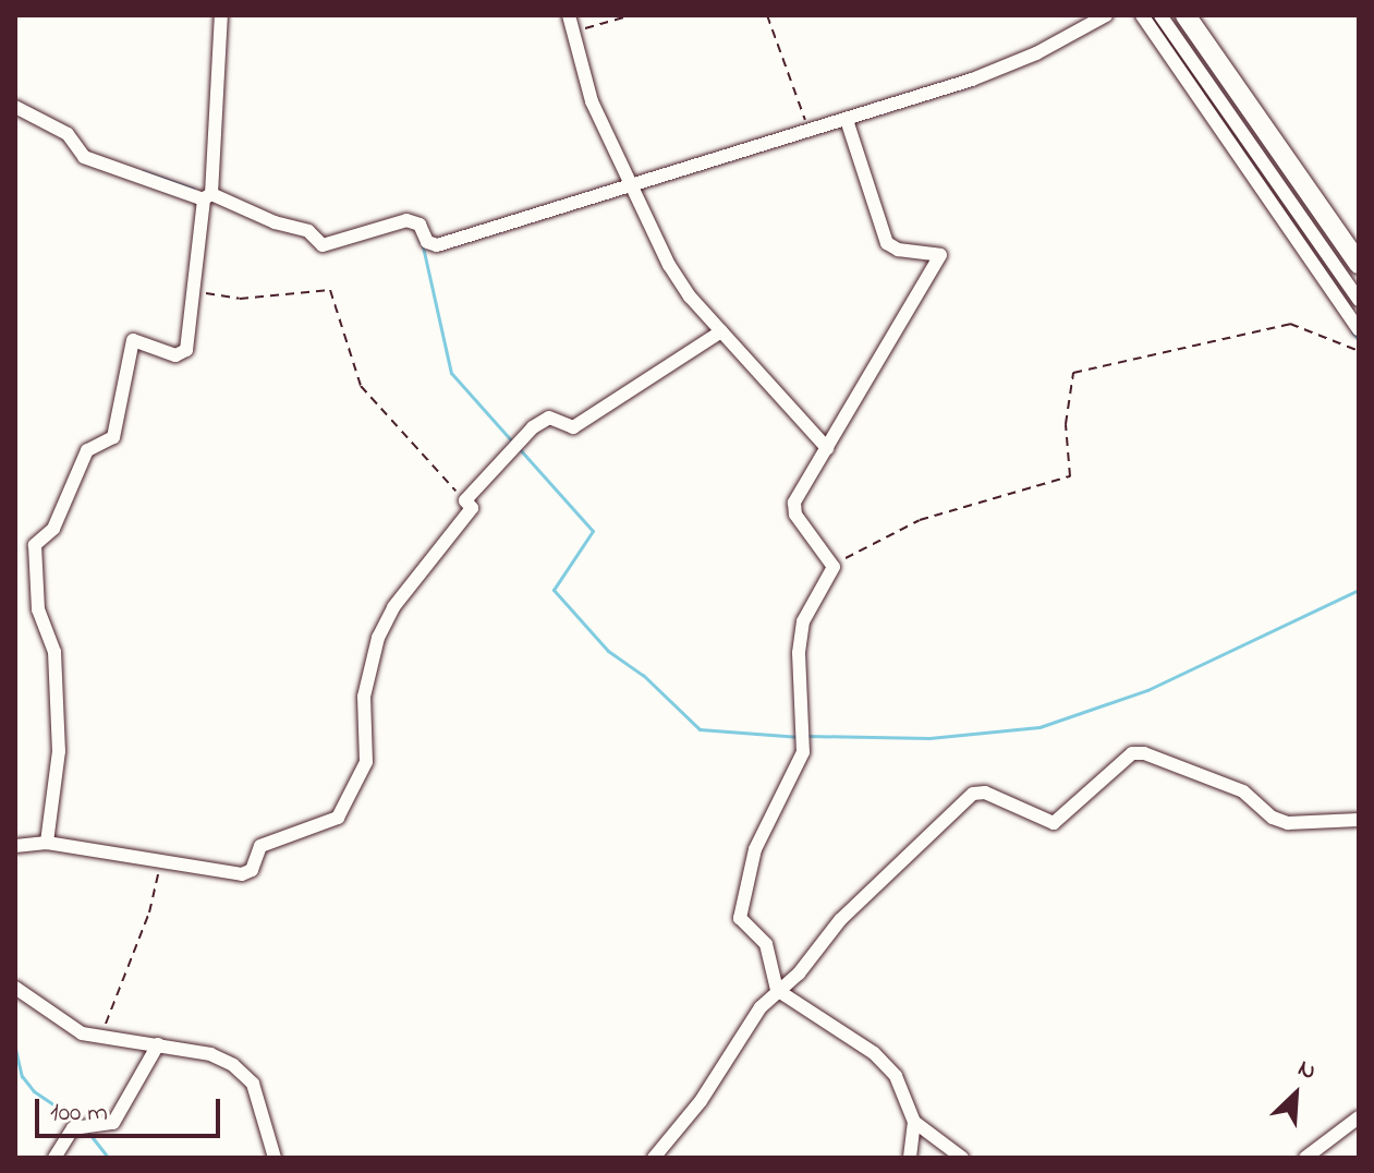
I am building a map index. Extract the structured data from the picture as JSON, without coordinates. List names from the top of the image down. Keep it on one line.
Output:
{"scale_bar":"100 m","north":"top right"}
